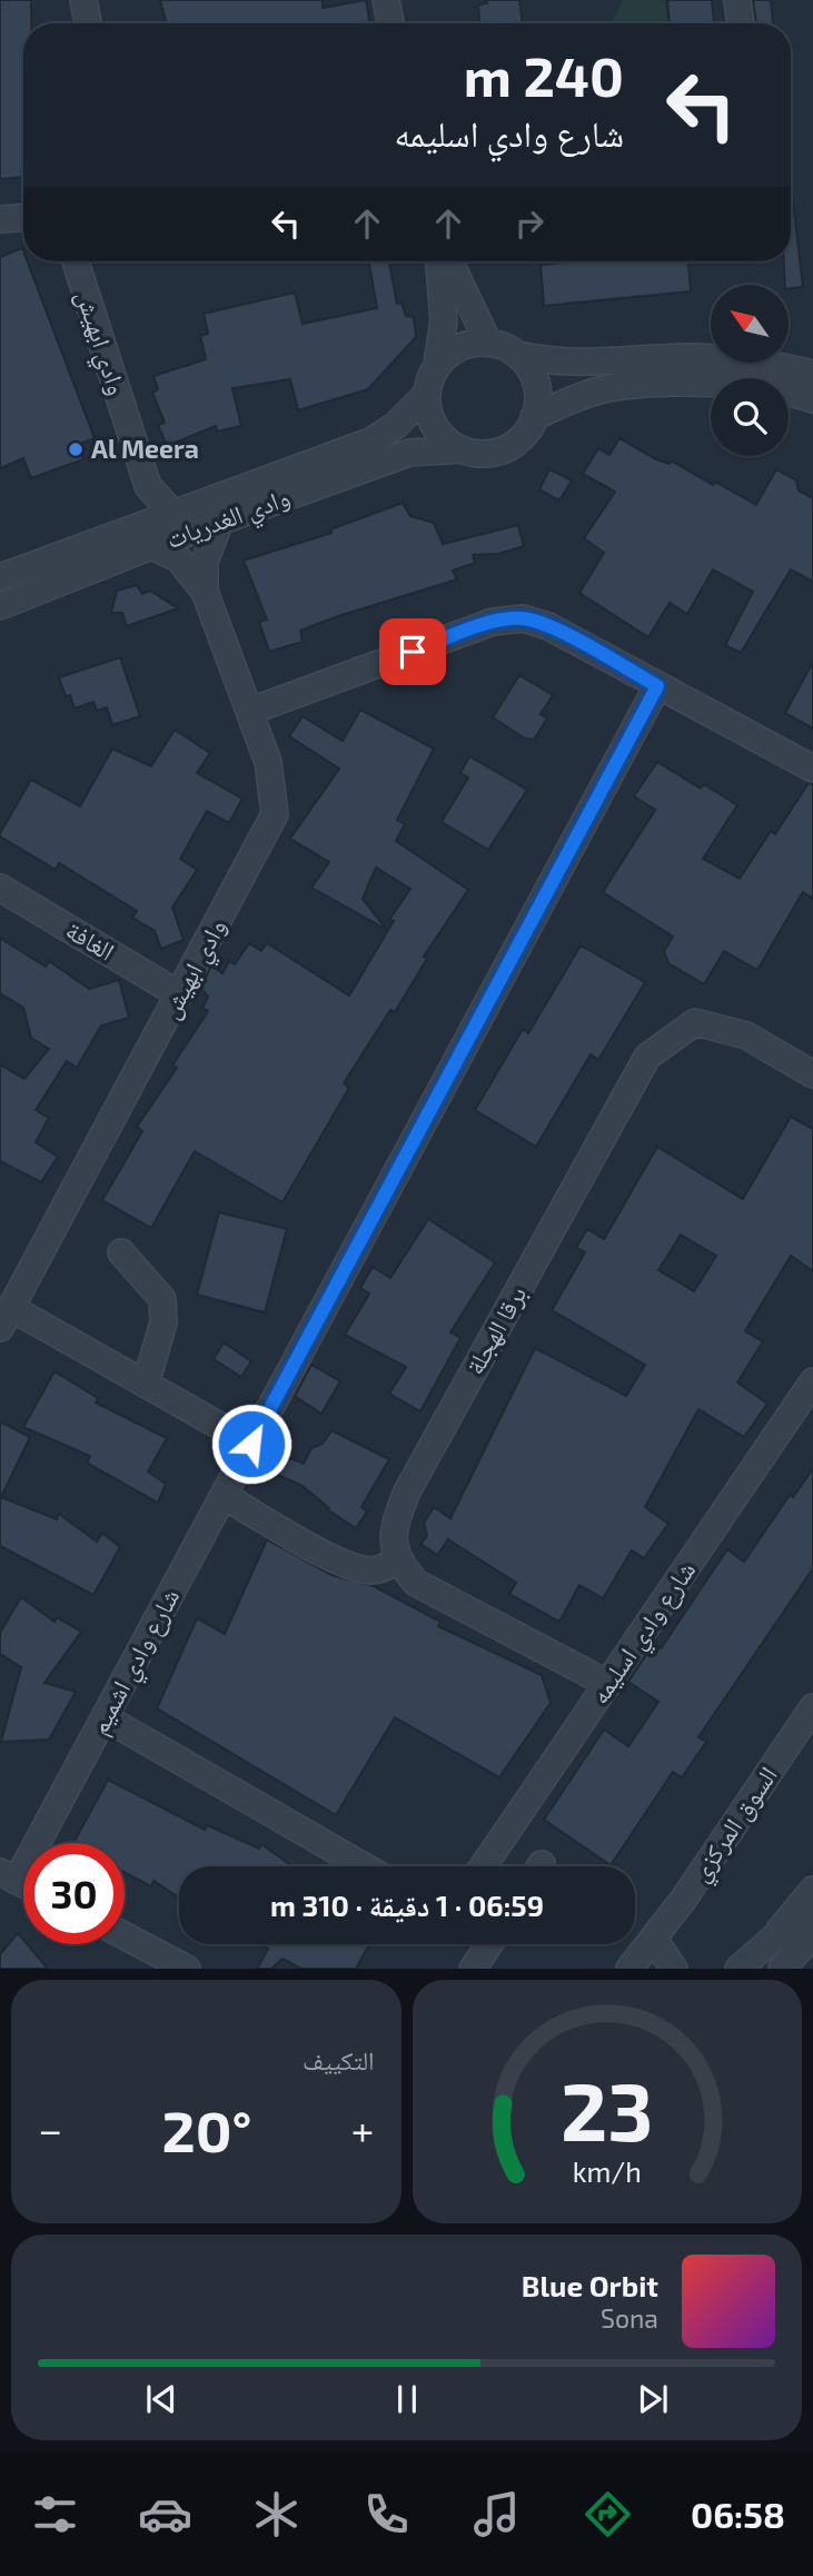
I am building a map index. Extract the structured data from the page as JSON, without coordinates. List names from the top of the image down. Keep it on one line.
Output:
{"streets":{"street":["وادي ابهيش","وادي الغدريات","الغافة","برقا الهجلة","شارع وادي اسليمه","شارع وادي اشميم","السوق المركزي"]},"crossings":[["وادي ابهيش","وادي الغدريات"],["وادي ابهيش","الغافة"]],"places":["Al Meera"],"north":"top left","page":{"turn":["240 m","شارع وادي اسليمه"],"limit":"30","trip":"06:59 · 1 دقيقة · 310 m","tile":"التكييف","heat":["−","20°","+"],"song":["Blue Orbit","Sona"],"tabs":"06:58","gauge":["23","km/h"]}}
